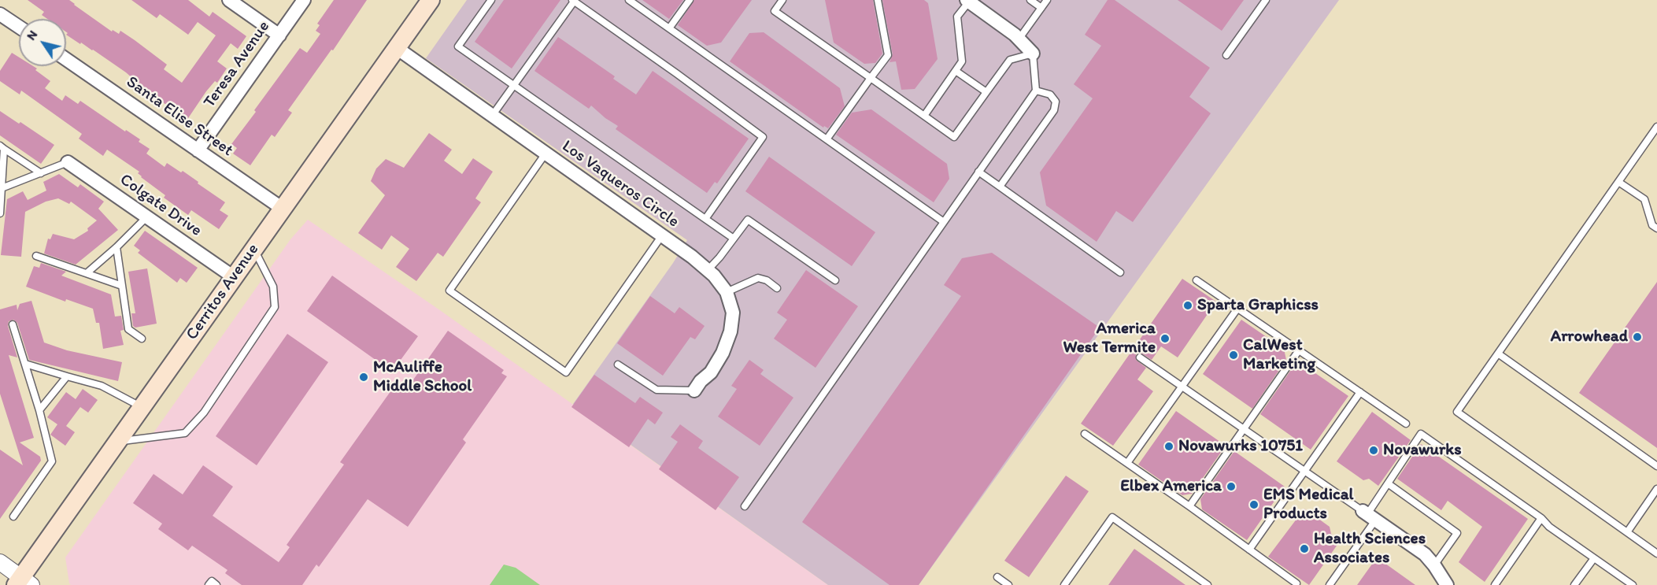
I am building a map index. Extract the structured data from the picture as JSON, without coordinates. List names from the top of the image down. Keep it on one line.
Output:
{"streets":{"main road":["Cerritos Avenue"],"street":["Teresa Avenue","Santa Elise Street","Los Vaqueros Circle","Colgate Drive"]},"crossings":[["Teresa Avenue","Santa Elise Street"],["Santa Elise Street","Cerritos Avenue"],["Los Vaqueros Circle","Cerritos Avenue"],["Colgate Drive","Cerritos Avenue"]],"places":["Sparta Graphicss","Arrowhead","America West Termite","CalWest Marketing","McAuliffe Middle School","Novawurks 10751","Novawurks","Elbex America","EMS Medical Products","Health Sciences Associates"],"north":"top left"}
